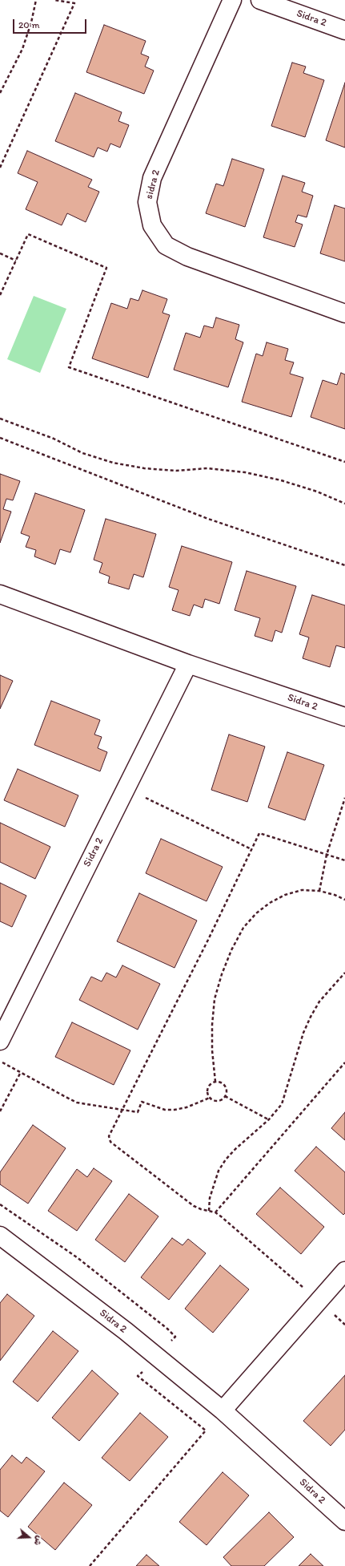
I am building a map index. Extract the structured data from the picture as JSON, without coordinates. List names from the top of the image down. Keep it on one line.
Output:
{"streets":{"street":["Sidra 2","sidra 2"]},"scale_bar":"20 m","north":"right"}
